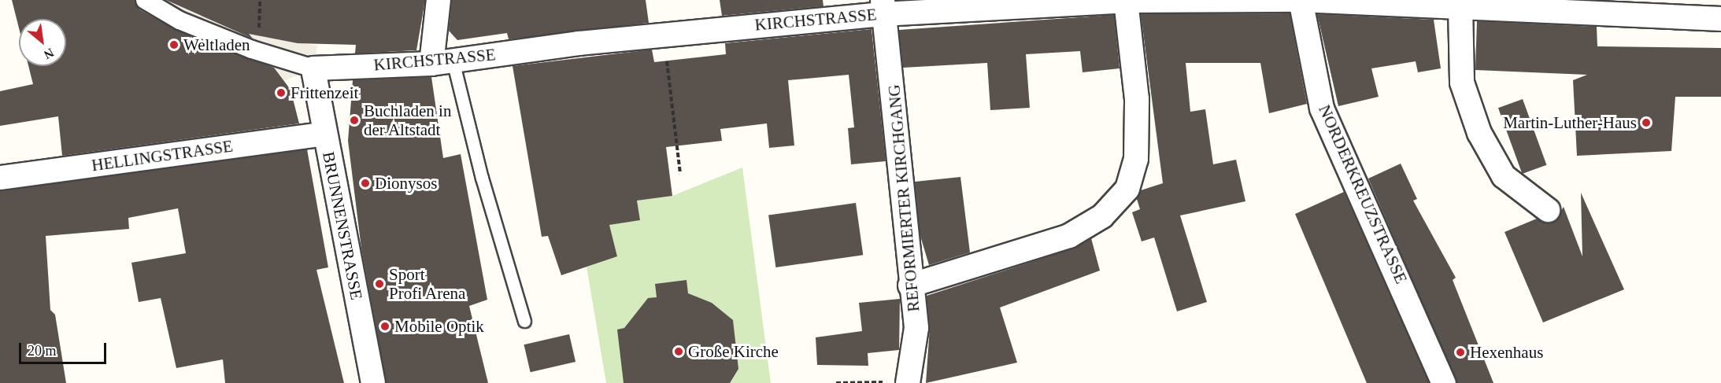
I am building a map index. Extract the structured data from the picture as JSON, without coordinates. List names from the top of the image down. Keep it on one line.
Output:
{"streets":{"street":["KIRCHSTRASSE","HELLINGSTRASSE","NORDERKREUZSTRASSE","REFORMIERTER KIRCHGANG","BRUNNENSTRASSE"]},"crossings":[["KIRCHSTRASSE","NORDERKREUZSTRASSE"],["KIRCHSTRASSE","REFORMIERTER KIRCHGANG"],["KIRCHSTRASSE","BRUNNENSTRASSE"],["HELLINGSTRASSE","BRUNNENSTRASSE"]],"places":["Weltladen","Frittenzeit","Buchladen in der Altstadt","Martin-Luther-Haus","Dionysos","Sport Profi Arena","Mobile Optik","Große Kirche","Hexenhaus"],"scale_bar":"20 m","north":"bottom right"}
